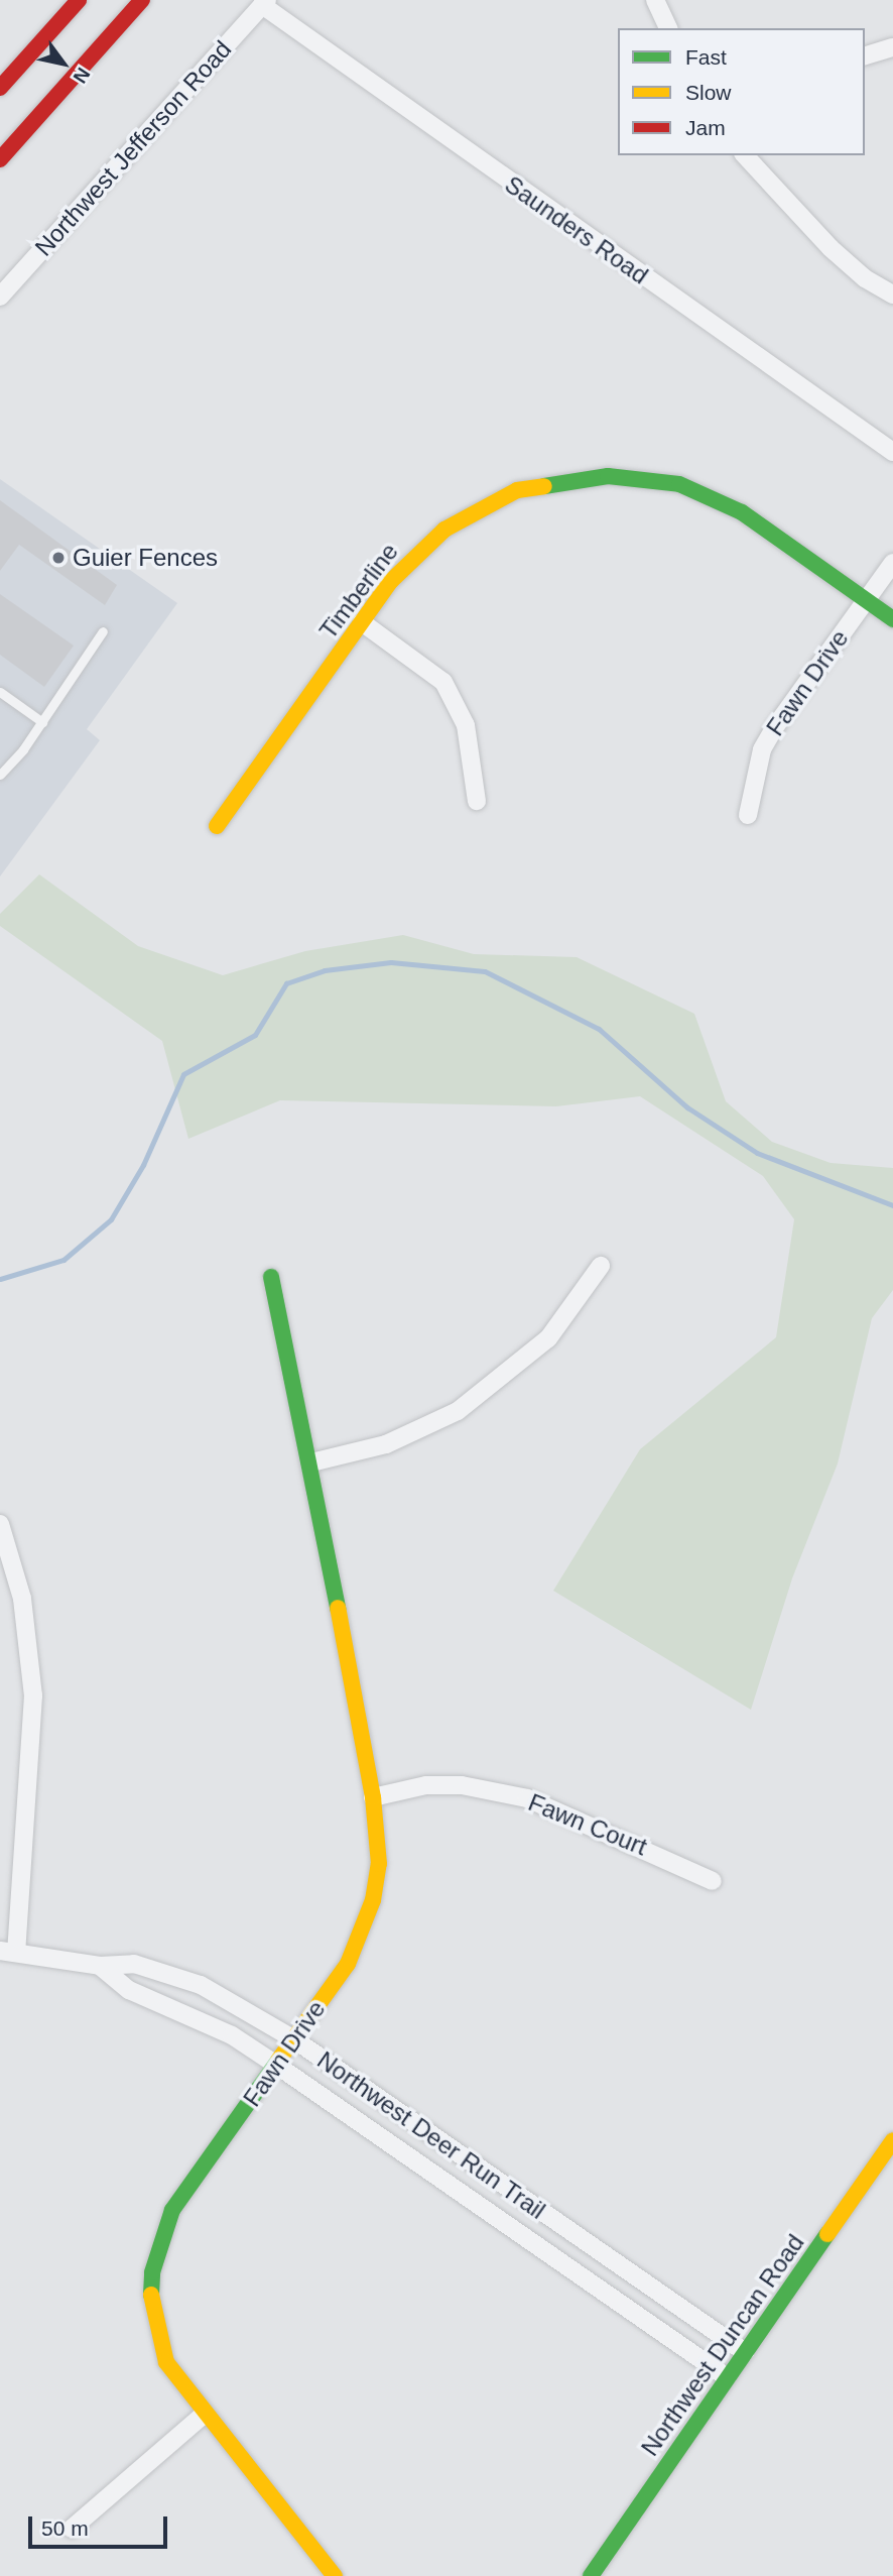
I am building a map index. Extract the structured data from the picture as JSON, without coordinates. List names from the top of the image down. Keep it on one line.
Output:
{"streets":{"main road":["Timberline","Fawn Drive","Northwest Duncan Road"],"street":["Northwest Jefferson Road","Saunders Road","Fawn Court","Northwest Deer Run Trail"]},"crossings":[["Northwest Jefferson Road","Saunders Road"],["Timberline","Fawn Drive"],["Fawn Drive","Fawn Court"],["Fawn Drive","Northwest Deer Run Trail"],["Northwest Deer Run Trail","Northwest Duncan Road"]],"places":["Guier Fences"],"legend":["Fast","Slow","Jam"],"scale_bar":"50 m","north":"bottom right"}
